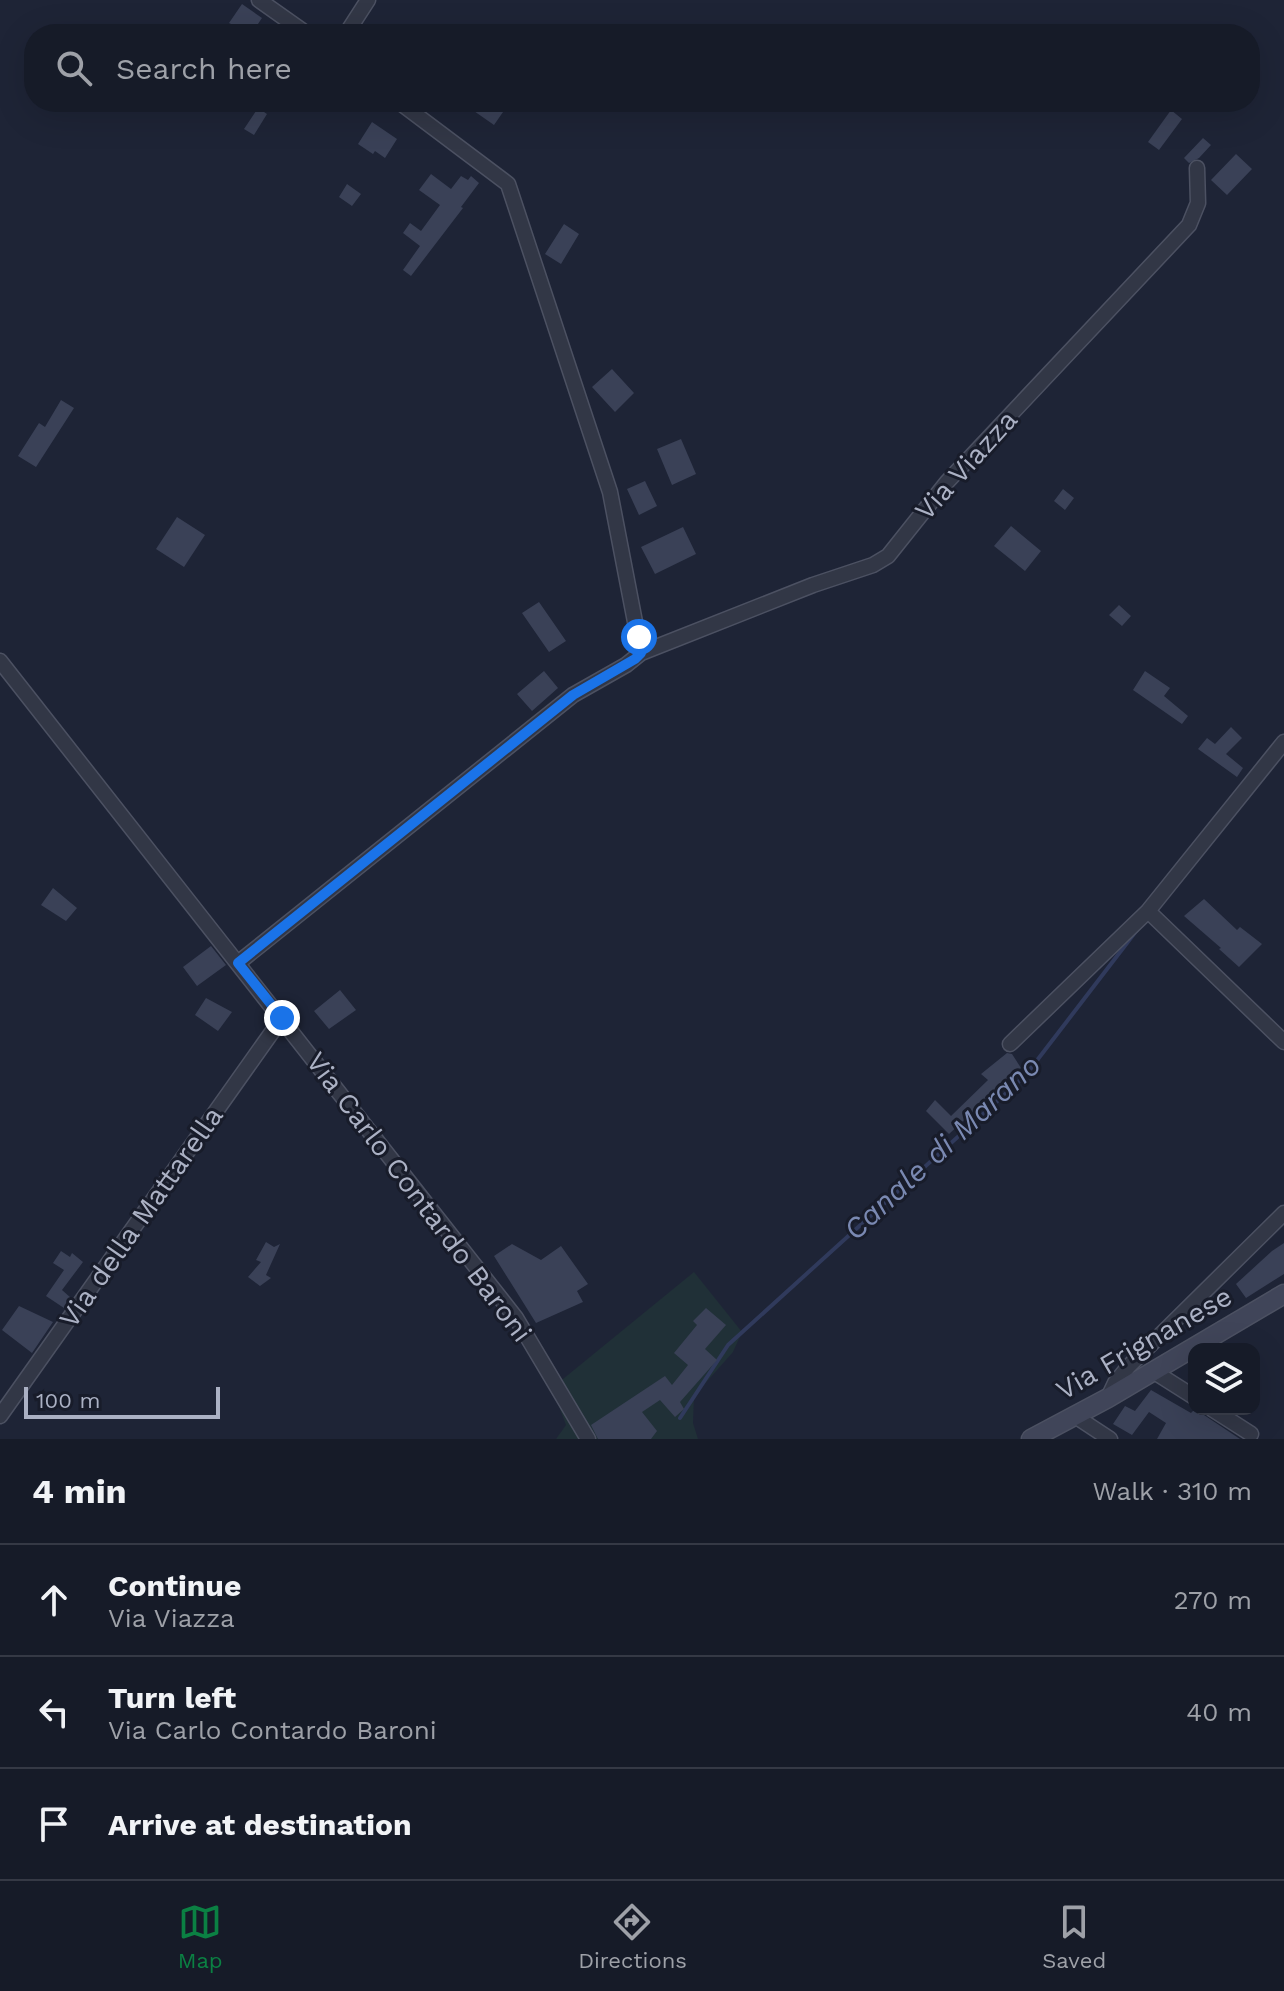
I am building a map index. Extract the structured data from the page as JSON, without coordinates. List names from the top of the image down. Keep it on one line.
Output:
{"streets":{"main road":["Via Frignanese"],"street":["Via Viazza","Via Carlo Contardo Baroni","Via della Mattarella"]},"crossings":[["Via Viazza","Via Carlo Contardo Baroni"],["Via Carlo Contardo Baroni","Via della Mattarella"]],"water":["Canale di Marano"],"scale_bar":"100 m","page":{"search":"Search here","scale":"100 m","heading":["4 min","Walk · 310 m"],"list":[["Continue","Via Viazza","270 m"],["Turn left","Via Carlo Contardo Baroni","40 m"],"Arrive at destination"],"nav":["Map","Directions","Saved"]}}
